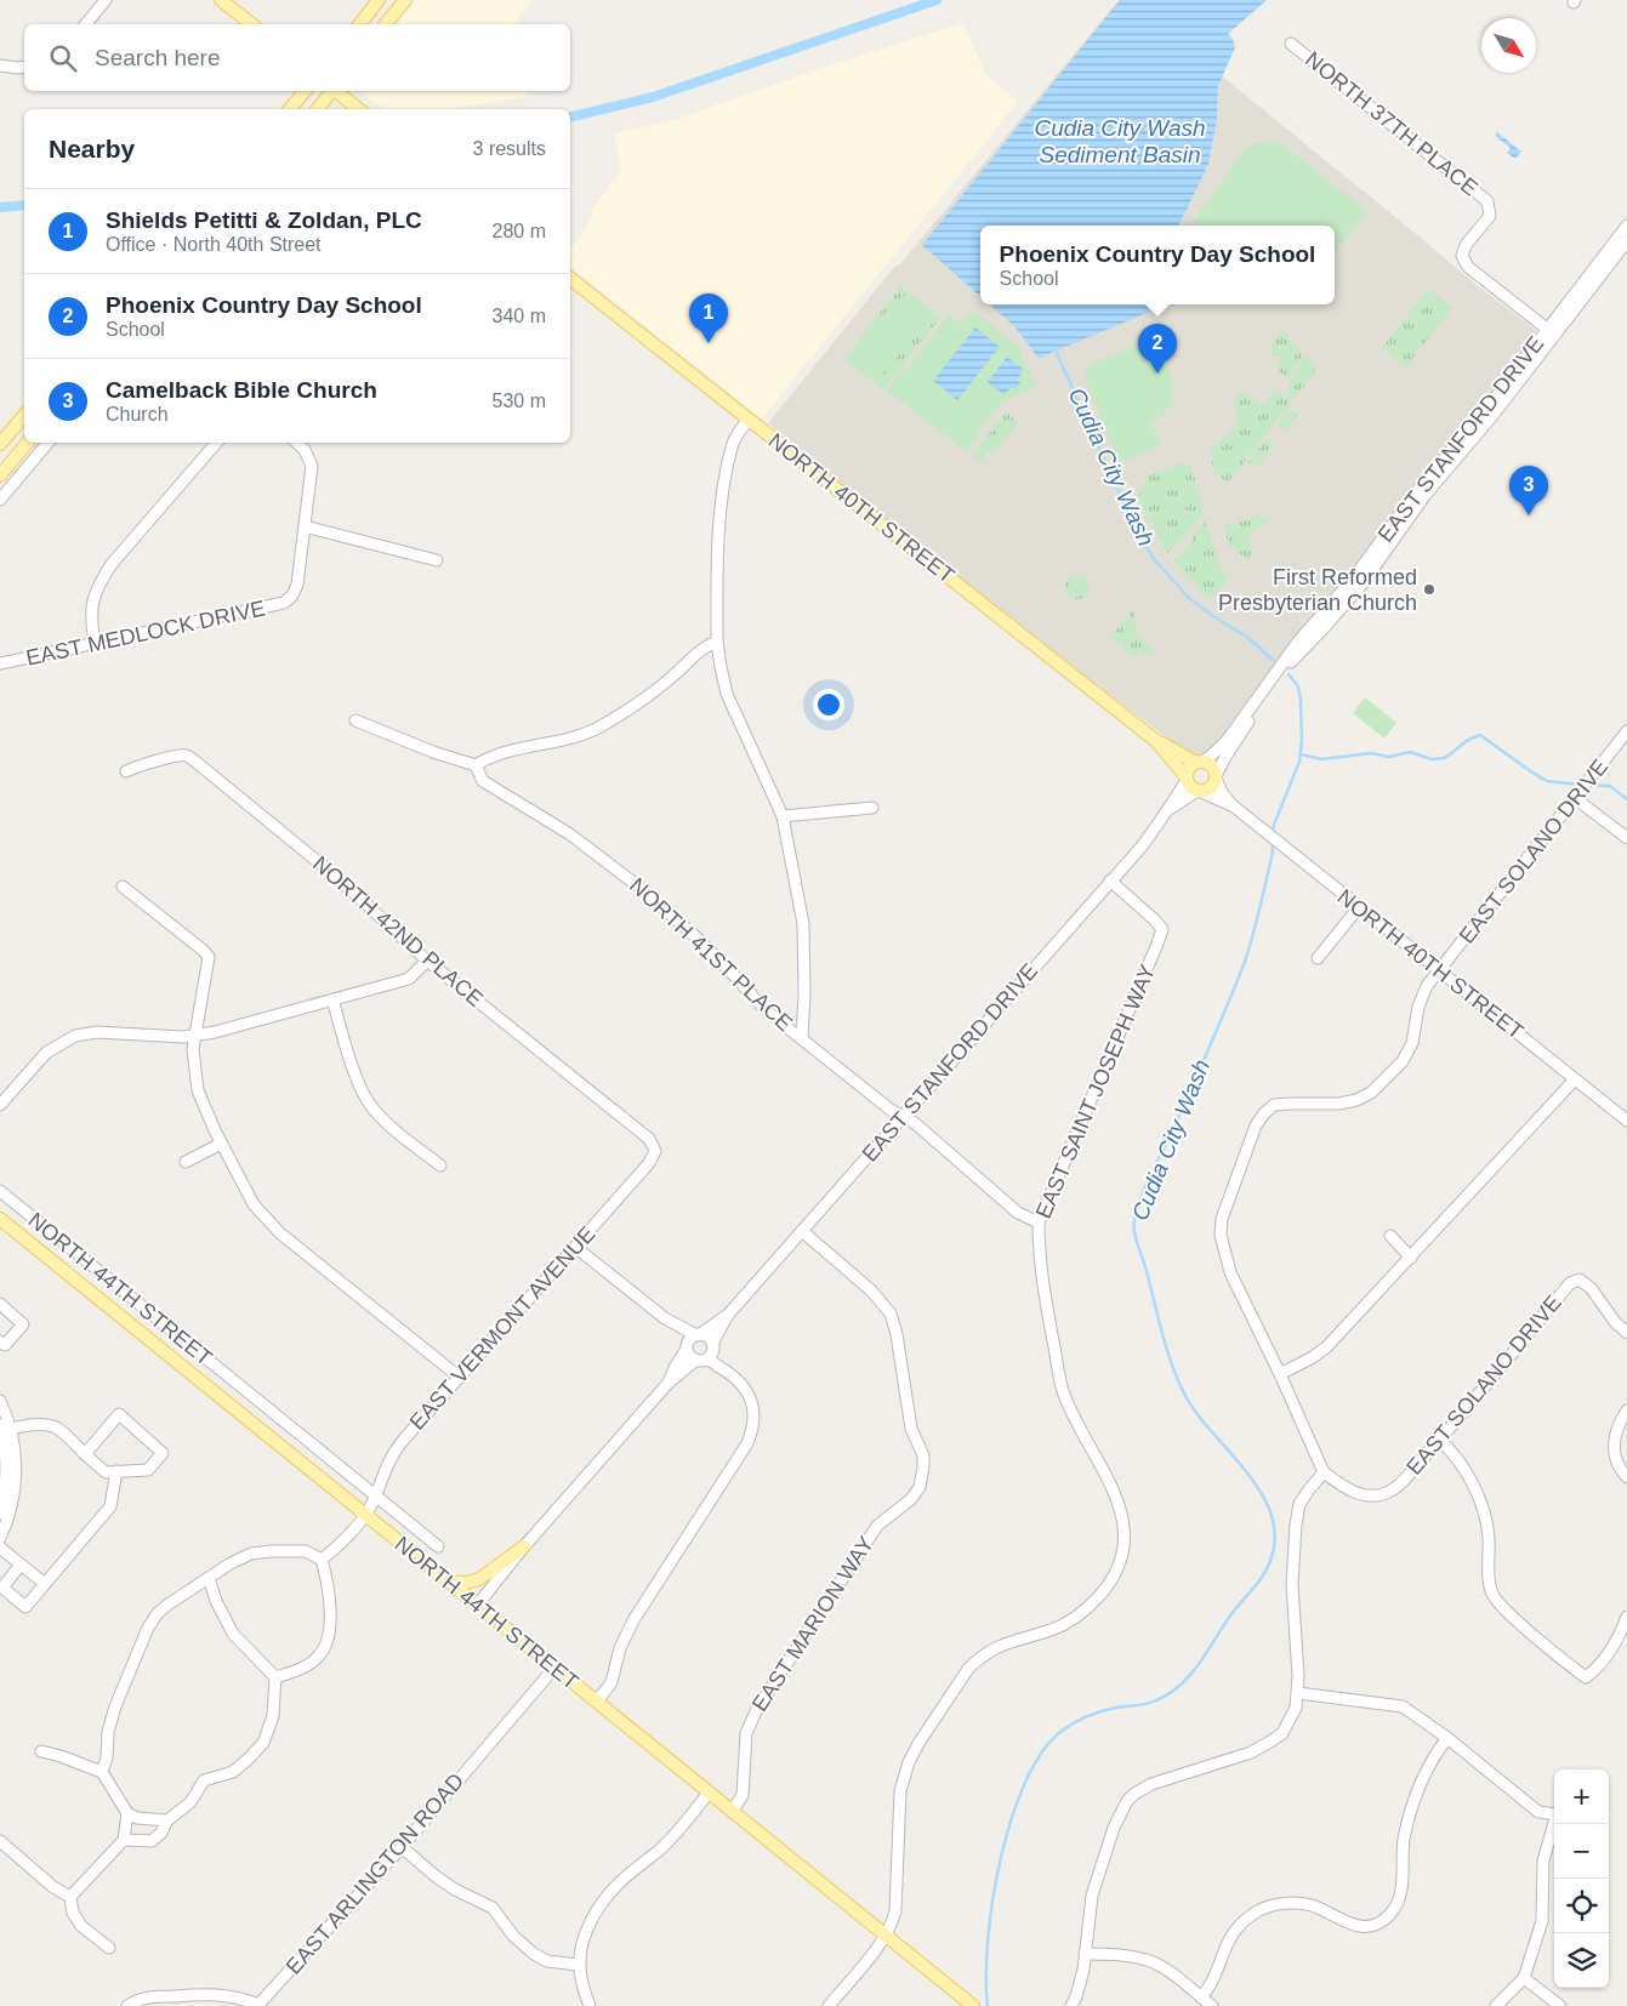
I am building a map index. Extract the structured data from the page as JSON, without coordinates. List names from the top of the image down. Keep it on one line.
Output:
{"streets":{"main road":["NORTH 40TH STREET","NORTH 44TH STREET"],"street":["NORTH 37TH PLACE","EAST STANFORD DRIVE","EAST MEDLOCK DRIVE","EAST SOLANO DRIVE","NORTH 42ND PLACE","NORTH 41ST PLACE","EAST SAINT JOSEPH WAY","EAST VERMONT AVENUE","EAST MARION WAY","EAST ARLINGTON ROAD"]},"crossings":[["NORTH 37TH PLACE","EAST STANFORD DRIVE"],["EAST STANFORD DRIVE","NORTH 40TH STREET"],["EAST STANFORD DRIVE","NORTH 41ST PLACE"],["EAST STANFORD DRIVE","EAST SAINT JOSEPH WAY"],["EAST STANFORD DRIVE","NORTH 44TH STREET"],["EAST STANFORD DRIVE","EAST MARION WAY"],["NORTH 40TH STREET","EAST SOLANO DRIVE"],["NORTH 42ND PLACE","EAST VERMONT AVENUE"],["NORTH 41ST PLACE","EAST SAINT JOSEPH WAY"],["EAST SAINT JOSEPH WAY","NORTH 44TH STREET"],["NORTH 44TH STREET","EAST VERMONT AVENUE"],["NORTH 44TH STREET","EAST MARION WAY"],["NORTH 44TH STREET","EAST ARLINGTON ROAD"]],"water":["Cudia City Wash Sediment Basin","Cudia City Wash"],"places":["First Reformed Presbyterian Church"],"north":"bottom right","page":{"search":"Search here","heading":["Nearby","3 results"],"list":[{"mark":"1","name":"Shields Petitti & Zoldan, PLC","note":"Office · North 40th Street","value":"280 m"},{"mark":"2","name":"Phoenix Country Day School","note":"School","value":"340 m"},{"mark":"3","name":"Camelback Bible Church","note":"Church","value":"530 m"}],"popup":["Phoenix Country Day School","School"],"pins":["1","2","3"],"map_buttons":["+","−"]}}
